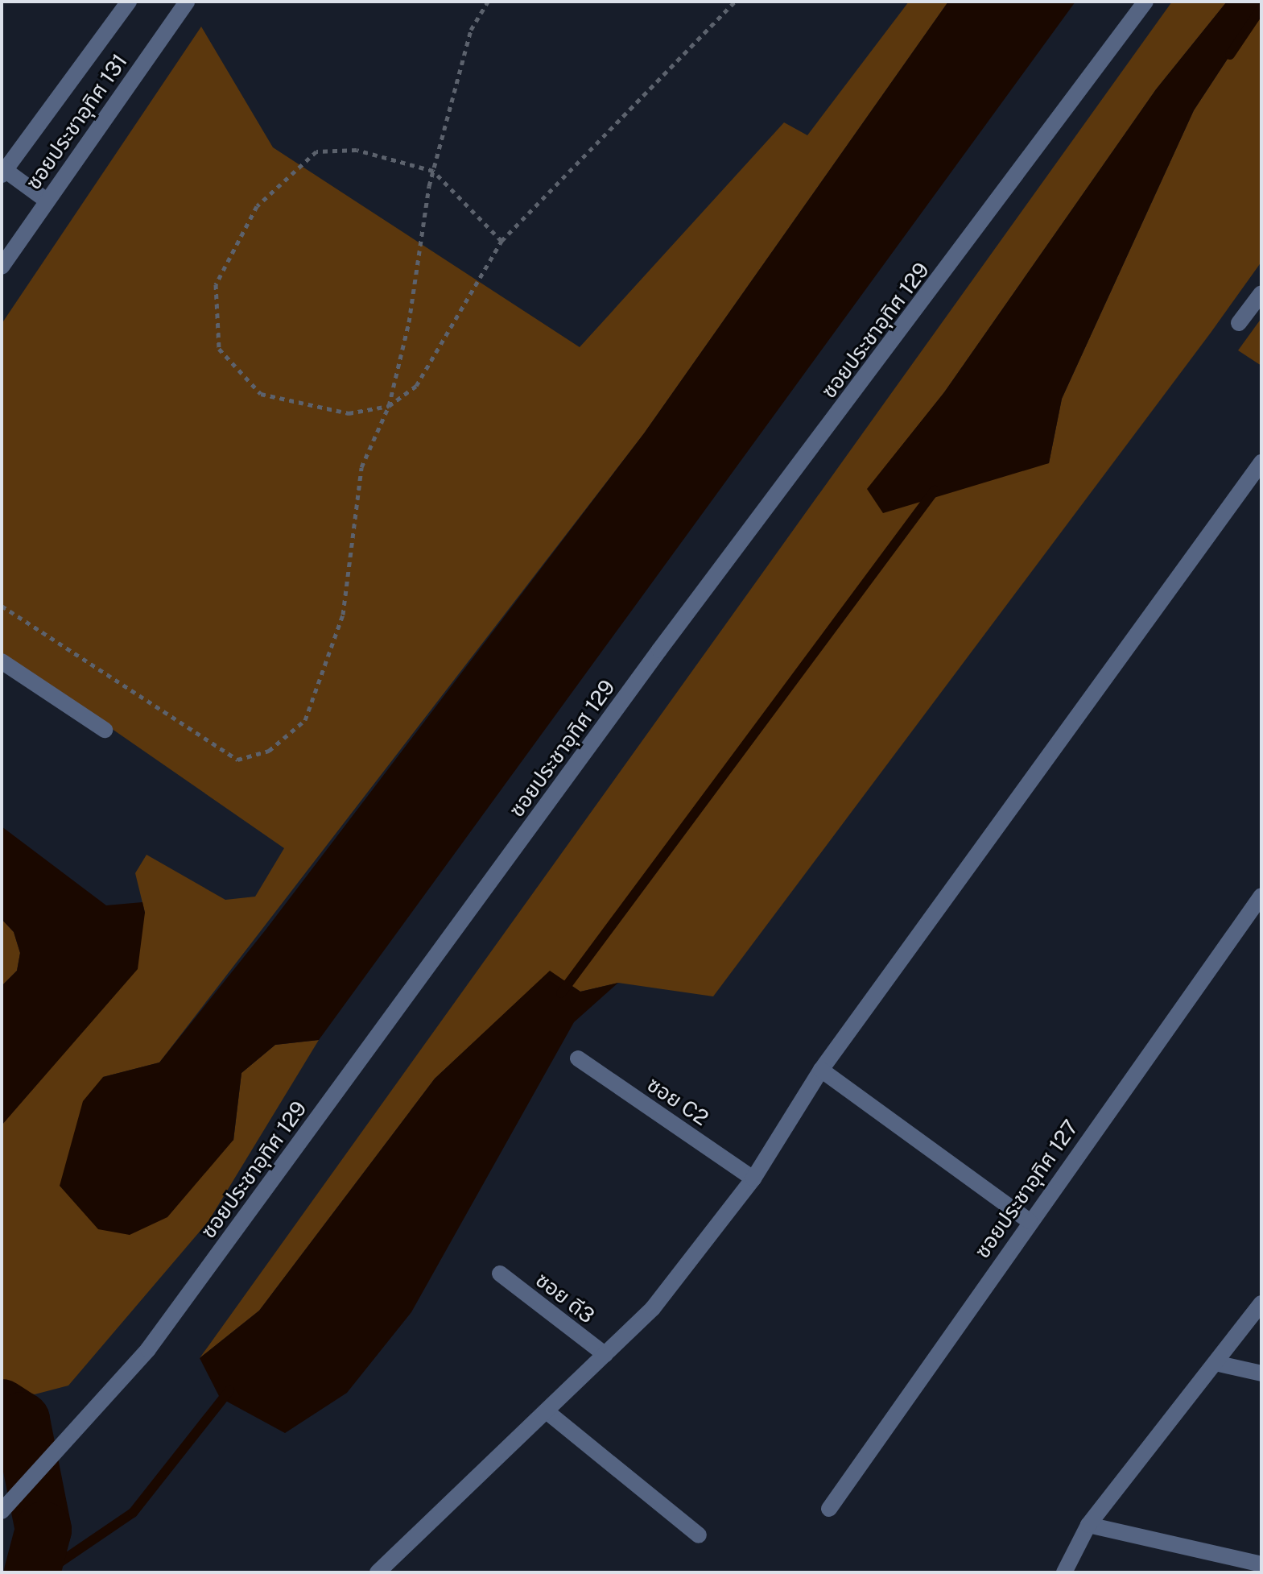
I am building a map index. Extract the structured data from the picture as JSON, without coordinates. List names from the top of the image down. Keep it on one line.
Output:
{"streets":{"street":["ซอยประชาอุทิศ 131","ซอยประชาอุทิศ 129","ซอย C2","ซอยประชาอุทิศ 127","ซอย ดี3"]}}
